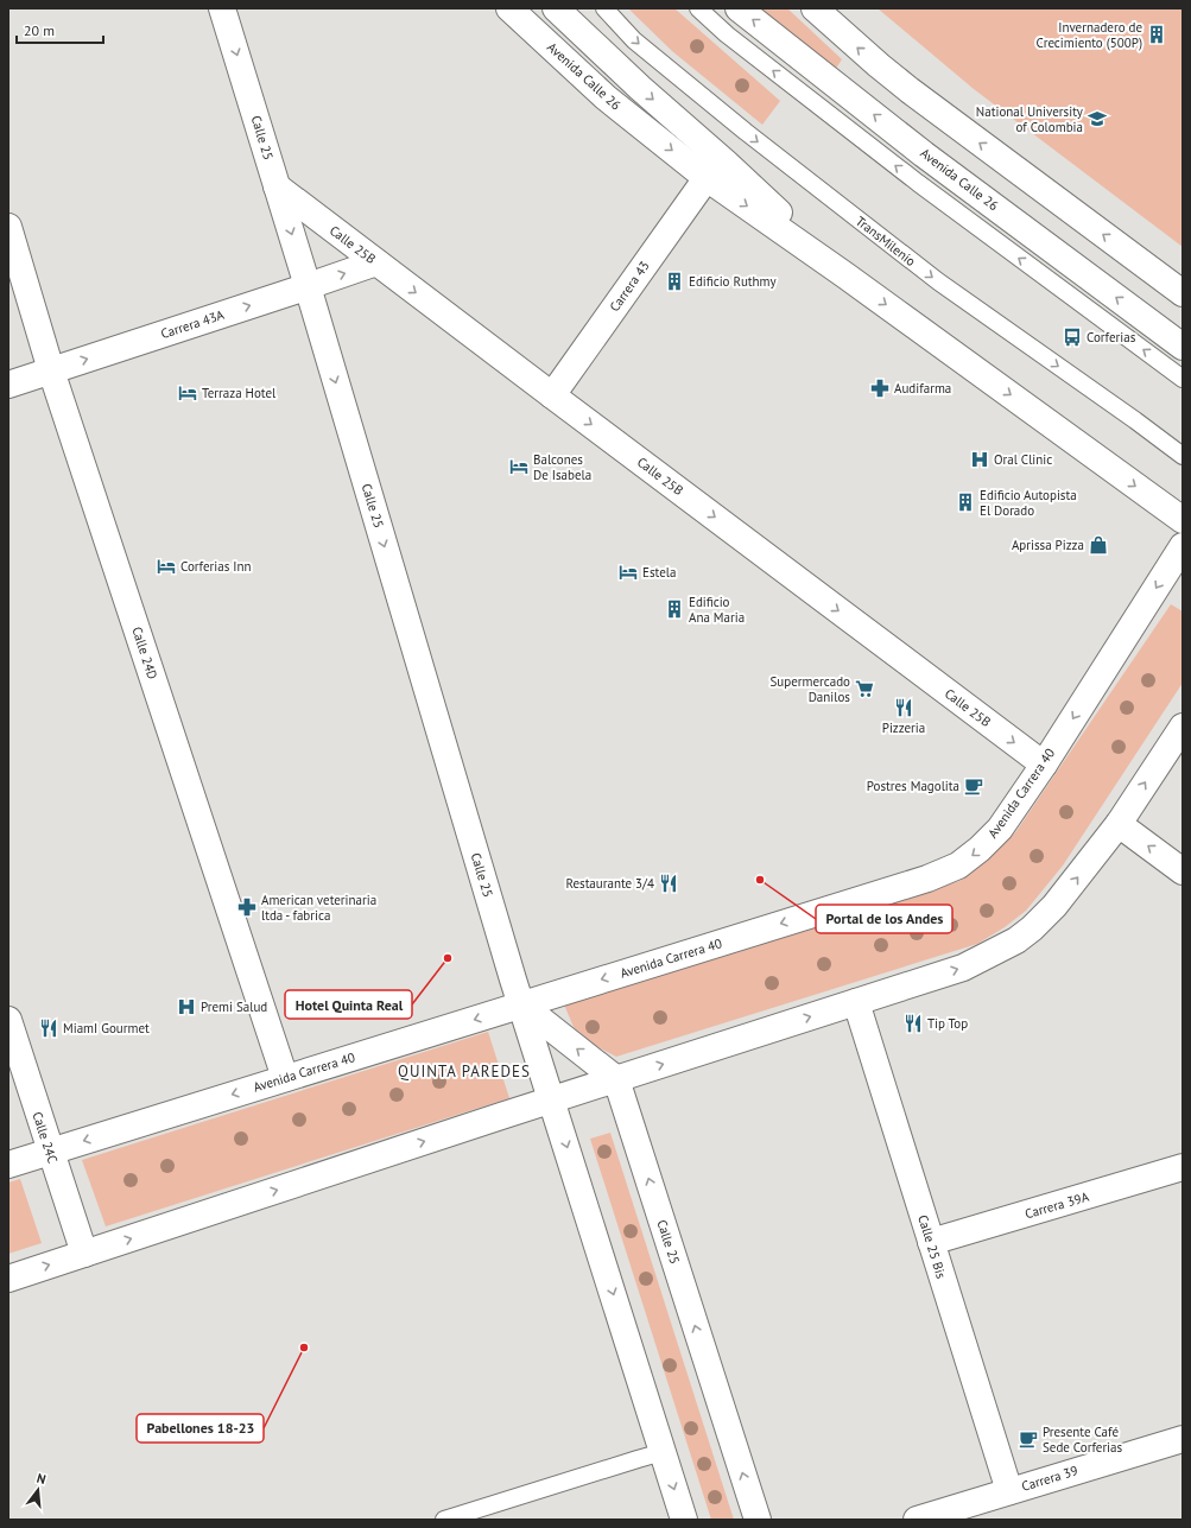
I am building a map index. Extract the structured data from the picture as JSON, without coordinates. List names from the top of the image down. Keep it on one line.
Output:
{"streets":{"street":["Avenida Calle 26","Calle 25","Calle 25B","Carrera 43","Carrera 43A","Calle 24D","Avenida Carrera 40","Calle 24C","Carrera 39A","Calle 25 Bis","Carrera 39"],"lane":["TransMilenio"]},"crossings":[["Avenida Calle 26","Carrera 43"],["Calle 25","Calle 25B"],["Calle 25","Carrera 43A"],["Calle 25","Avenida Carrera 40"],["Calle 25B","Carrera 43"],["Calle 25B","Carrera 43A"],["Calle 25B","Avenida Carrera 40"],["Carrera 43A","Calle 24D"],["Calle 24D","Avenida Carrera 40"],["Avenida Carrera 40","Calle 24C"],["Carrera 39A","Calle 25 Bis"],["Calle 25 Bis","Carrera 39"]],"one_way":["Calle 25B","Carrera 43A"],"districts":["QUINTA PAREDES"],"places":{"building":["Invernadero de Crecimiento (500P)","Edificio Ruthmy","Edificio Autopista El Dorado","Edificio Ana Maria"],"school or university":["National University of Colombia"],"bus stop":["Corferias"],"pharmacy":["Audifarma","American veterinaria ltda - fabrica"],"hotel":["Terraza Hotel","Balcones De Isabela","Corferias Inn","Estela"],"hospital":["Oral Clinic","Premi Salud"],"shop":["Aprissa Pizza"],"supermarket":["Supermercado Danilos"],"restaurant":["Pizzeria","Restaurante 3/4","Tip Top","MiamI Gourmet"],"cafe":["Postres Magolita","Presente Café Sede Corferias"],"other":["Portal de los Andes","Hotel Quinta Real","Pabellones 18-23"]},"scale_bar":"20 m","north":"top"}
